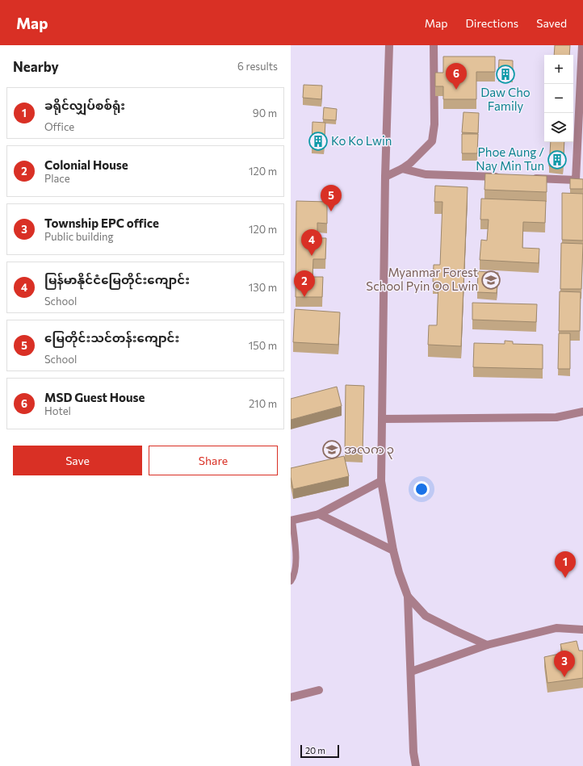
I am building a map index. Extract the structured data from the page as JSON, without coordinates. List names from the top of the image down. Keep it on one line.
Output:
{"places":{"building":["Daw Cho Family","Ko Ko Lwin","Phoe Aung / Nay Min Tun"],"school or university":["Myanmar Forest School Pyin Oo Lwin","အလက ၃"]},"scale_bar":"20 m","page":{"header":"Map","nav":["Map","Directions","Saved"],"heading":["Nearby","6 results"],"map_buttons":["+","−"],"pins":["6","5","4","2","1","3"],"list":[{"mark":"1","name":"ခရိုင်လျှပ်စစ်ရုံး","note":"Office","value":"90 m"},{"mark":"2","name":"Colonial House","note":"Place","value":"120 m"},{"mark":"3","name":"Township EPC office","note":"Public building","value":"120 m"},{"mark":"4","name":"မြန်မာနိုင်ငံမြေတိုင်းကျောင်း","note":"School","value":"130 m"},{"mark":"5","name":"မြေတိုင်းသင်တန်းကျောင်း","note":"School","value":"150 m"},{"mark":"6","name":"MSD Guest House","note":"Hotel","value":"210 m"}],"buttons":["Save","Share"],"scale":"20 m"}}
